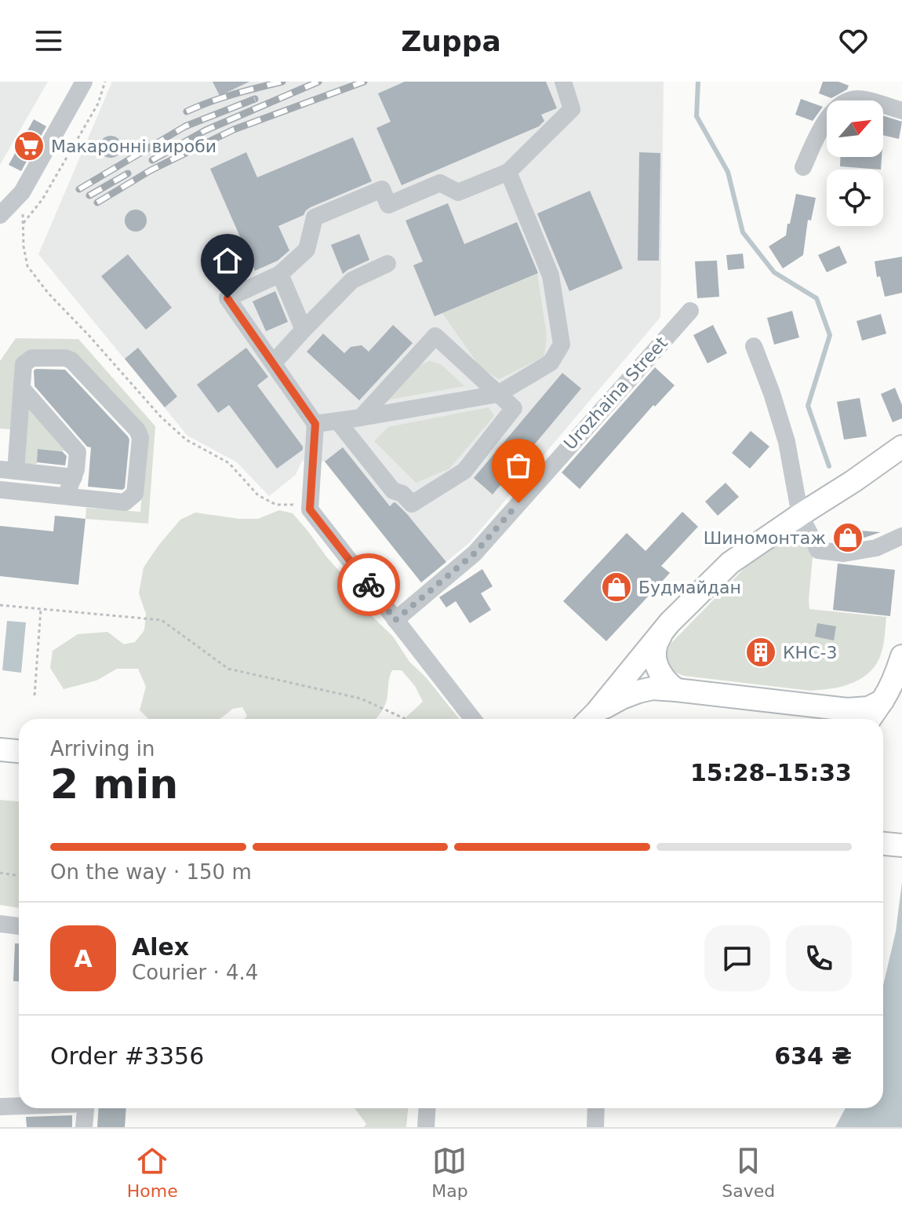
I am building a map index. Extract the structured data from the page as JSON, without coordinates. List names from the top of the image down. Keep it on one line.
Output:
{"streets":{"street":["Urozhaina Street"]},"places":{"supermarket":["Макаронні вироби"],"shop":["Шиномонтаж","Будмайдан"],"building":["КНС-3"]},"north":"top right","page":{"header":"Zuppa","heading":["2 min","Arriving in","15:28–15:33"],"panel":["Alex","Courier · 4.4","Order #3356","634 ₴"],"bar":"On the way · 150 m","round":"A","tabs":["Home","Map","Saved"]}}
